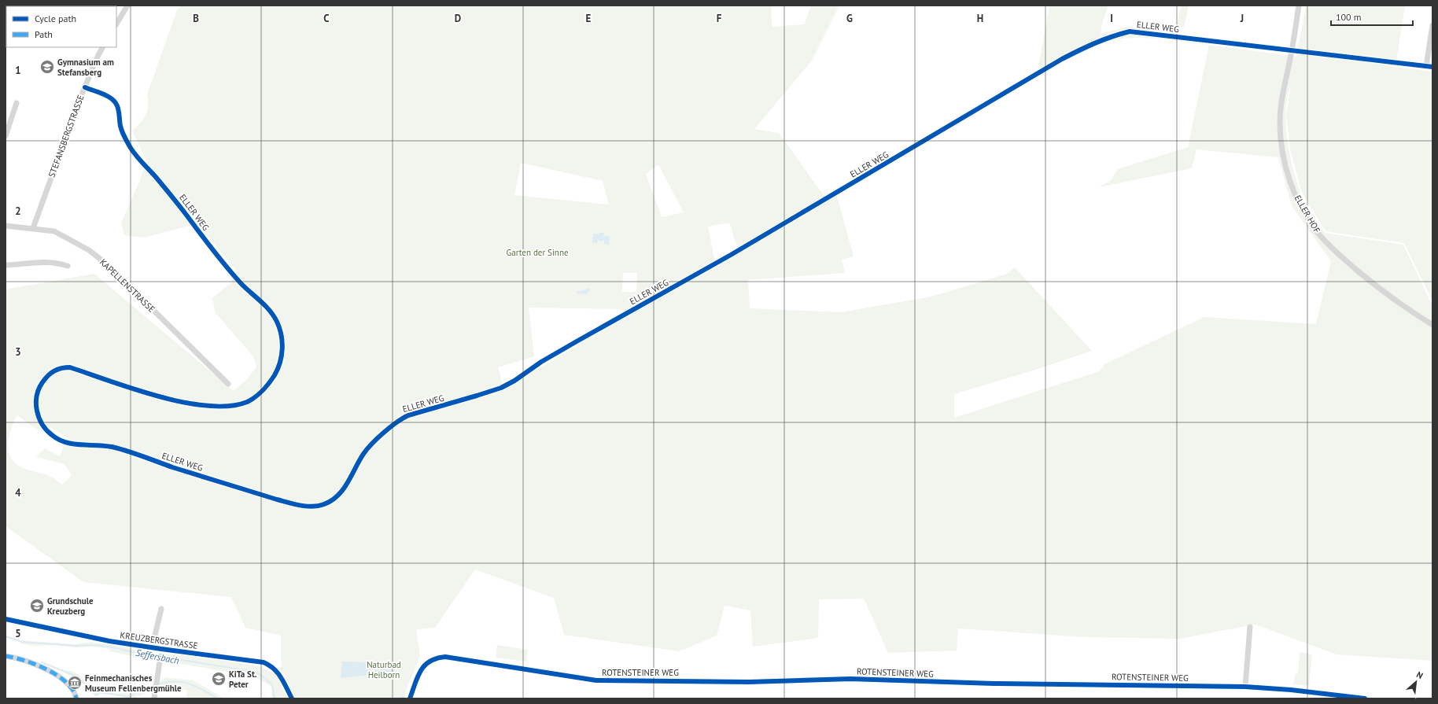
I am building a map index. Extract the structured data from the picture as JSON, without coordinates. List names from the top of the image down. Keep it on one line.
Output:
{"streets":{"street":["ELLER WEG","STEFANSBERGSTRASSE","ELLER HOF","KAPELLENSTRASSE","KREUZBERGSTRASSE","ROTENSTEINER WEG"]},"crossings":[["ELLER WEG","STEFANSBERGSTRASSE"],["ELLER WEG","ELLER HOF"],["STEFANSBERGSTRASSE","KAPELLENSTRASSE"]],"water":["Seffersbach"],"parks":["Garten der Sinne","Naturbad Heilborn"],"places":{"school or university":["Gymnasium am Stefansberg","Grundschule Kreuzberg","KiTa St. Peter"],"museum":["Feinmechanisches Museum Fellenbergmühle"]},"legend":["Cycle path","Path"],"scale_bar":"100 m","north":"top right","grid":{"columns":["B","C","D","E","F","G","H","I","J"],"rows":["1","2","3","4","5"]}}
